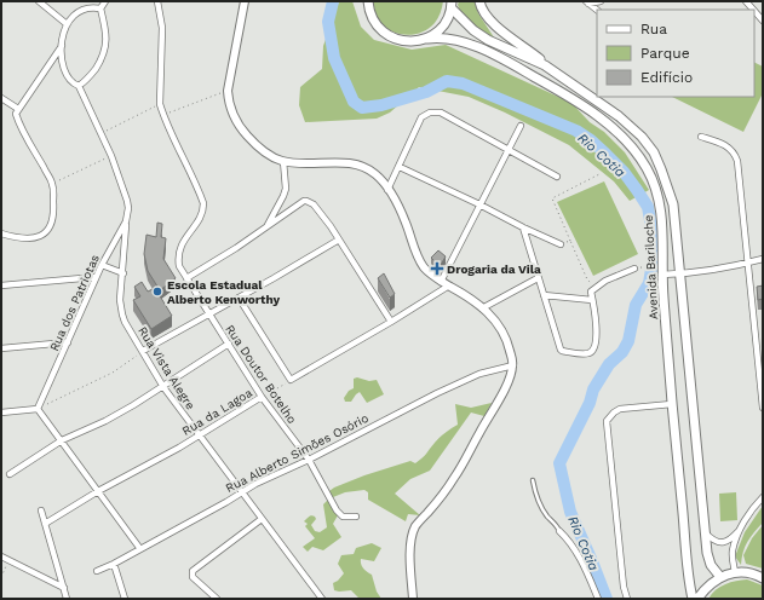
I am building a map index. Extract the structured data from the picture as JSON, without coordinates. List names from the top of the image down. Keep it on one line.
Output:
{"streets":{"main road":["Avenida Bariloche"],"street":["Rua dos Patriotas","Rua Vista Alegre","Rua Doutor Botelho","Rua da Lagoa","Rua Alberto Simões Osório"]},"crossings":[["Rua dos Patriotas","Rua Vista Alegre"],["Rua Vista Alegre","Rua da Lagoa"],["Rua Vista Alegre","Rua Alberto Simões Osório"],["Rua Doutor Botelho","Rua da Lagoa"],["Rua Doutor Botelho","Rua Alberto Simões Osório"]],"water":["Rio Cotia"],"places":{"health":["Drogaria da Vila"],"other":["Escola Estadual Alberto Kenworthy"]},"legend":["Rua","Parque","Edifício"]}
